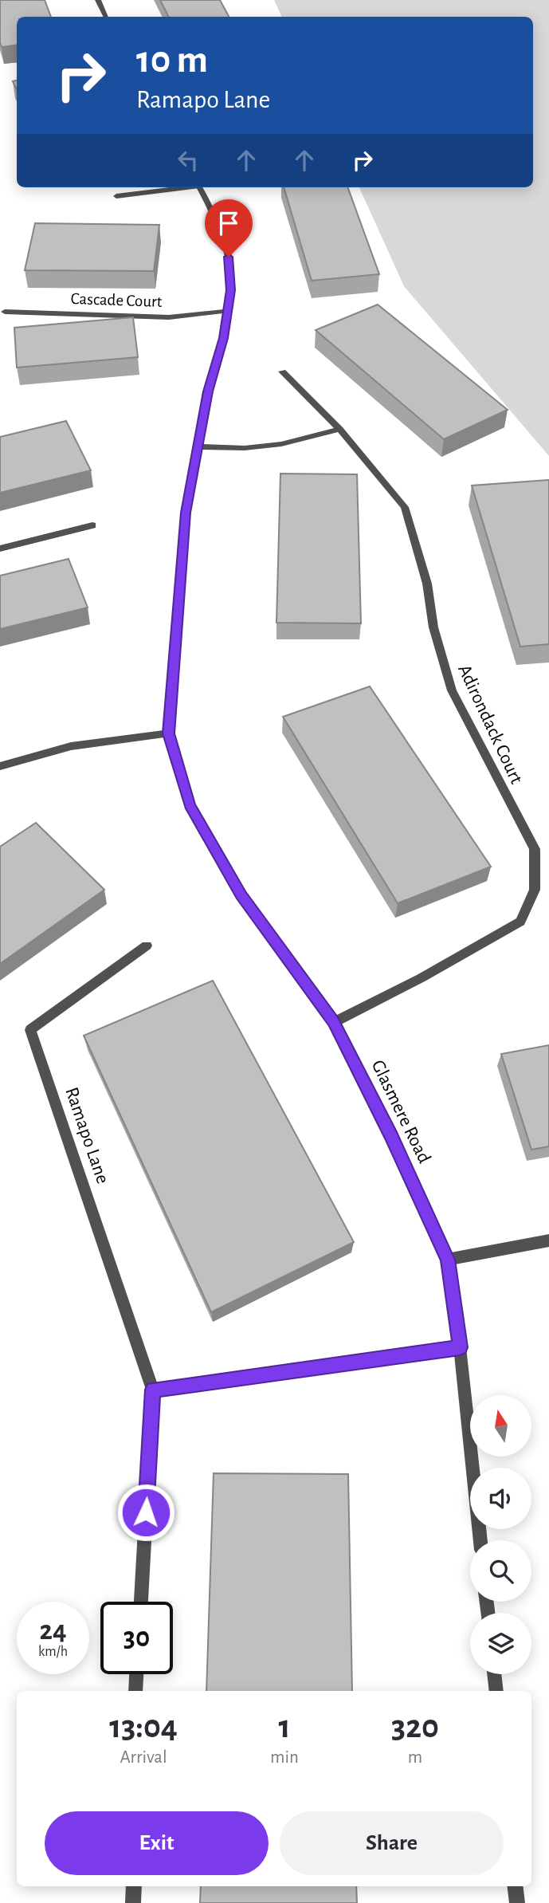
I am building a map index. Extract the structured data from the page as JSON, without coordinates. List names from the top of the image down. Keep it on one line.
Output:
{"streets":{"street":["Cascade Court","Adirondack Court","Glasmere Road","Ramapo Lane"]},"crossings":[["Adirondack Court","Glasmere Road"]],"north":"top","page":{"turn":["10 m","Ramapo Lane"],"speed":"24 km/h","limit":"30","eta":["13:04","Arrival","1","min","320","m"],"buttons":["Exit","Share"]}}
